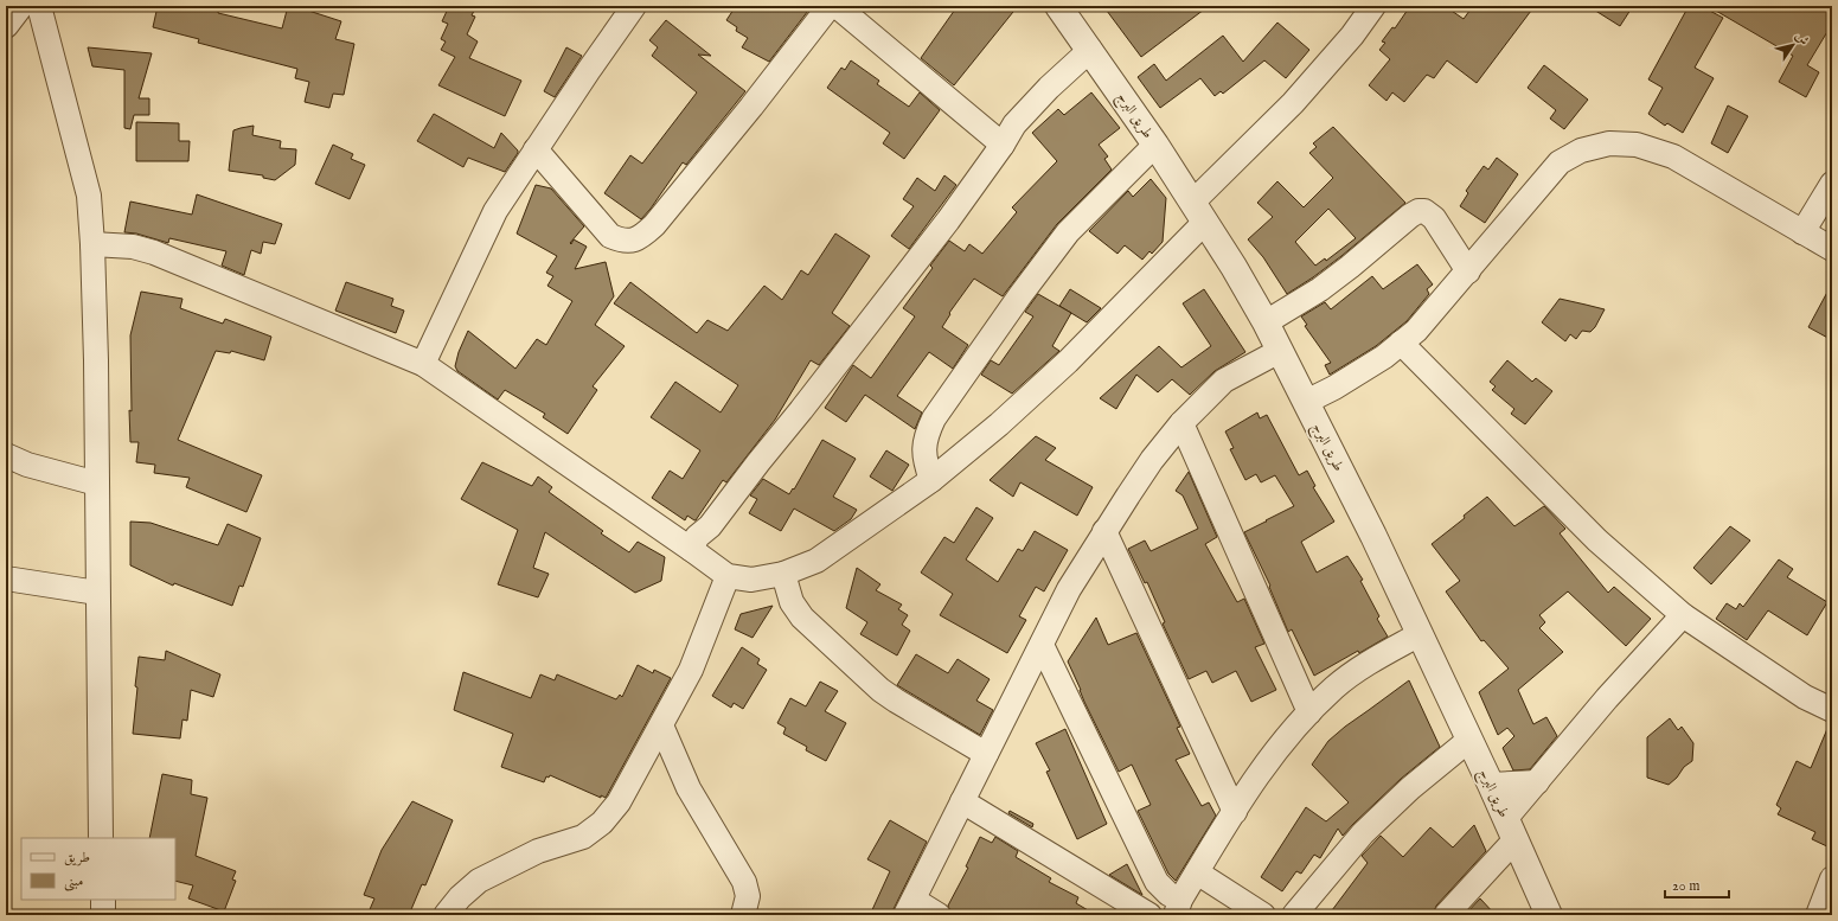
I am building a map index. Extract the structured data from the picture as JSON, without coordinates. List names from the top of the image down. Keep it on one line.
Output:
{"streets":{"street":["طريق البرج"]},"legend":["طريق","مبنى"],"scale_bar":"20 m","north":"top right"}
